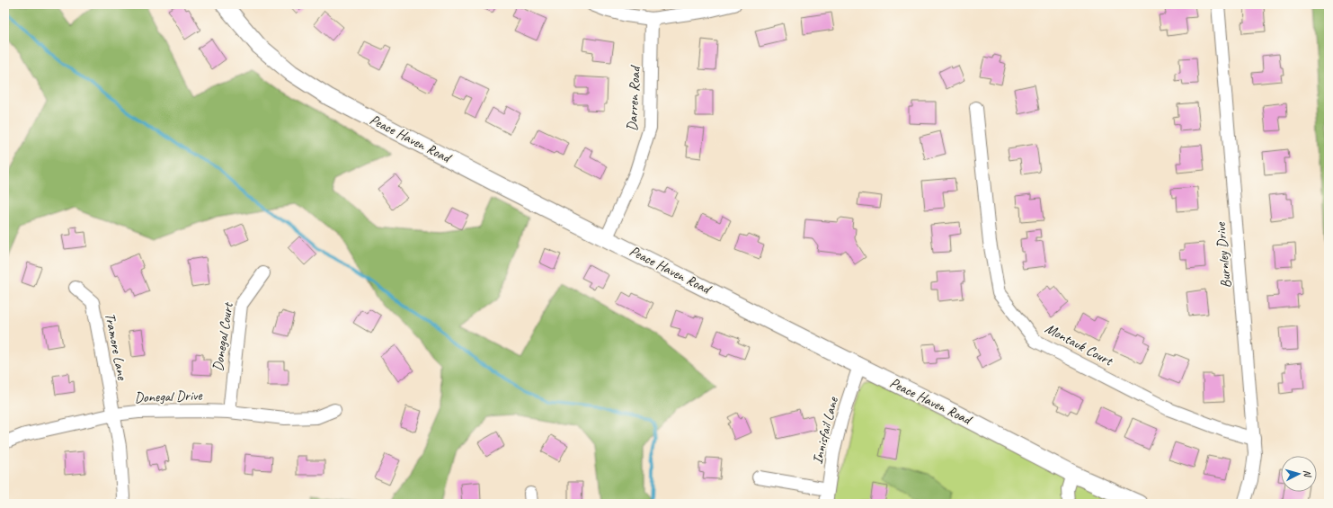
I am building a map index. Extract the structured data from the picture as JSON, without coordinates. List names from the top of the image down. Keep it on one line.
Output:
{"streets":{"main road":["Peace Haven Road"],"street":["Darren Road","Burnley Drive","Donegal Court","Montauk Court","Tramore Lane","Donegal Drive","Innisfail Lane"]},"crossings":[["Darren Road","Peace Haven Road"],["Peace Haven Road","Innisfail Lane"],["Burnley Drive","Montauk Court"],["Donegal Court","Donegal Drive"],["Tramore Lane","Donegal Drive"]],"north":"right"}
